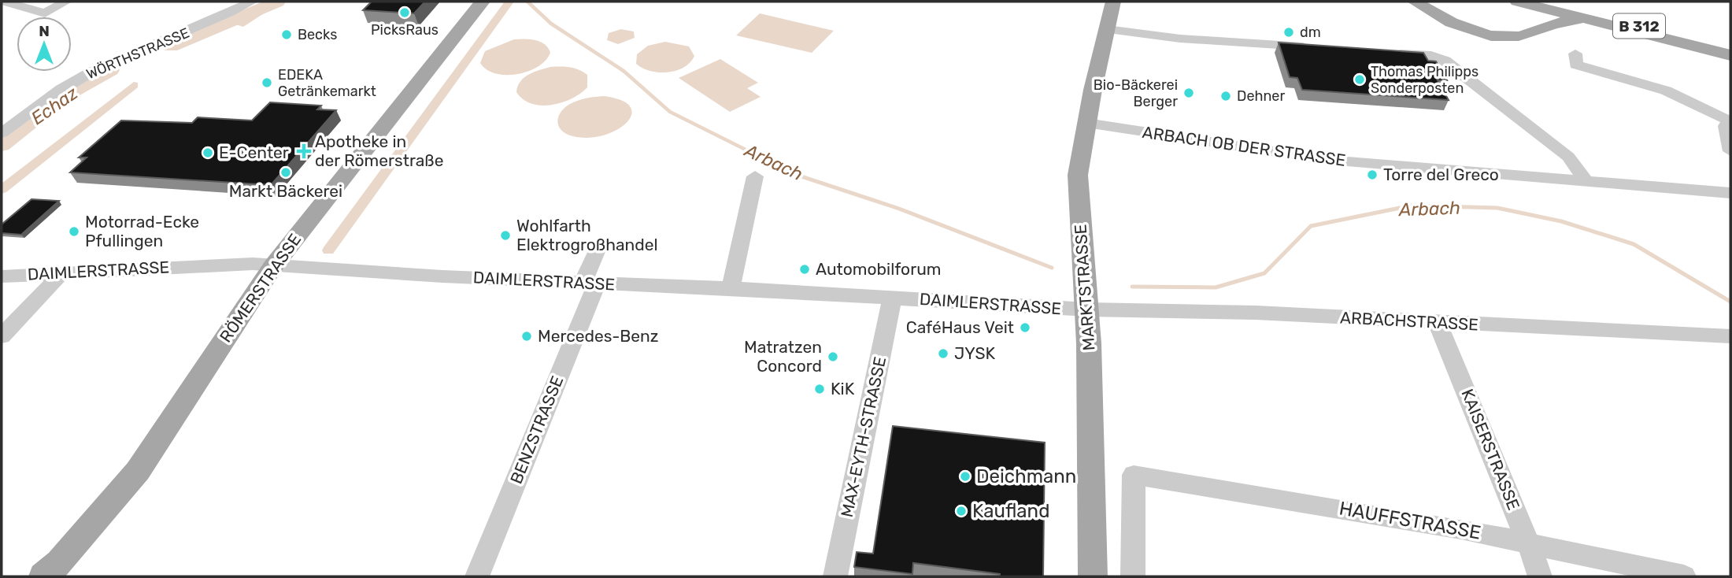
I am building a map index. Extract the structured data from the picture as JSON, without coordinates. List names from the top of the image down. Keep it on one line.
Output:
{"streets":{"main road":["B 312","MARKTSTRASSE","RÖMERSTRASSE"],"street":["WÖRTHSTRASSE","ARBACH OB DER STRASSE","DAIMLERSTRASSE","ARBACHSTRASSE","BENZSTRASSE","MAX-EYTH-STRASSE","KAISERSTRASSE","HAUFFSTRASSE"]},"crossings":[["ARBACH OB DER STRASSE","MARKTSTRASSE"],["DAIMLERSTRASSE","MARKTSTRASSE"],["DAIMLERSTRASSE","RÖMERSTRASSE"],["DAIMLERSTRASSE","ARBACHSTRASSE"],["DAIMLERSTRASSE","BENZSTRASSE"],["DAIMLERSTRASSE","MAX-EYTH-STRASSE"],["MARKTSTRASSE","ARBACHSTRASSE"],["ARBACHSTRASSE","KAISERSTRASSE"],["KAISERSTRASSE","HAUFFSTRASSE"]],"water":["Echaz","Arbach"],"places":{"other":["PicksRaus","dm","Becks","Thomas Philipps Sonderposten","EDEKA Getränkemarkt","Bio-Bäckerei Berger","Dehner","E-Center","Markt Bäckerei","Torre del Greco","Motorrad-Ecke Pfullingen","Wohlfarth Elektrogroßhandel","Automobilforum","CaféHaus Veit","Mercedes-Benz","JYSK","Matratzen Concord","KiK","Deichmann","Kaufland"],"health":["Apotheke in der Römerstraße"]},"north":"top"}
